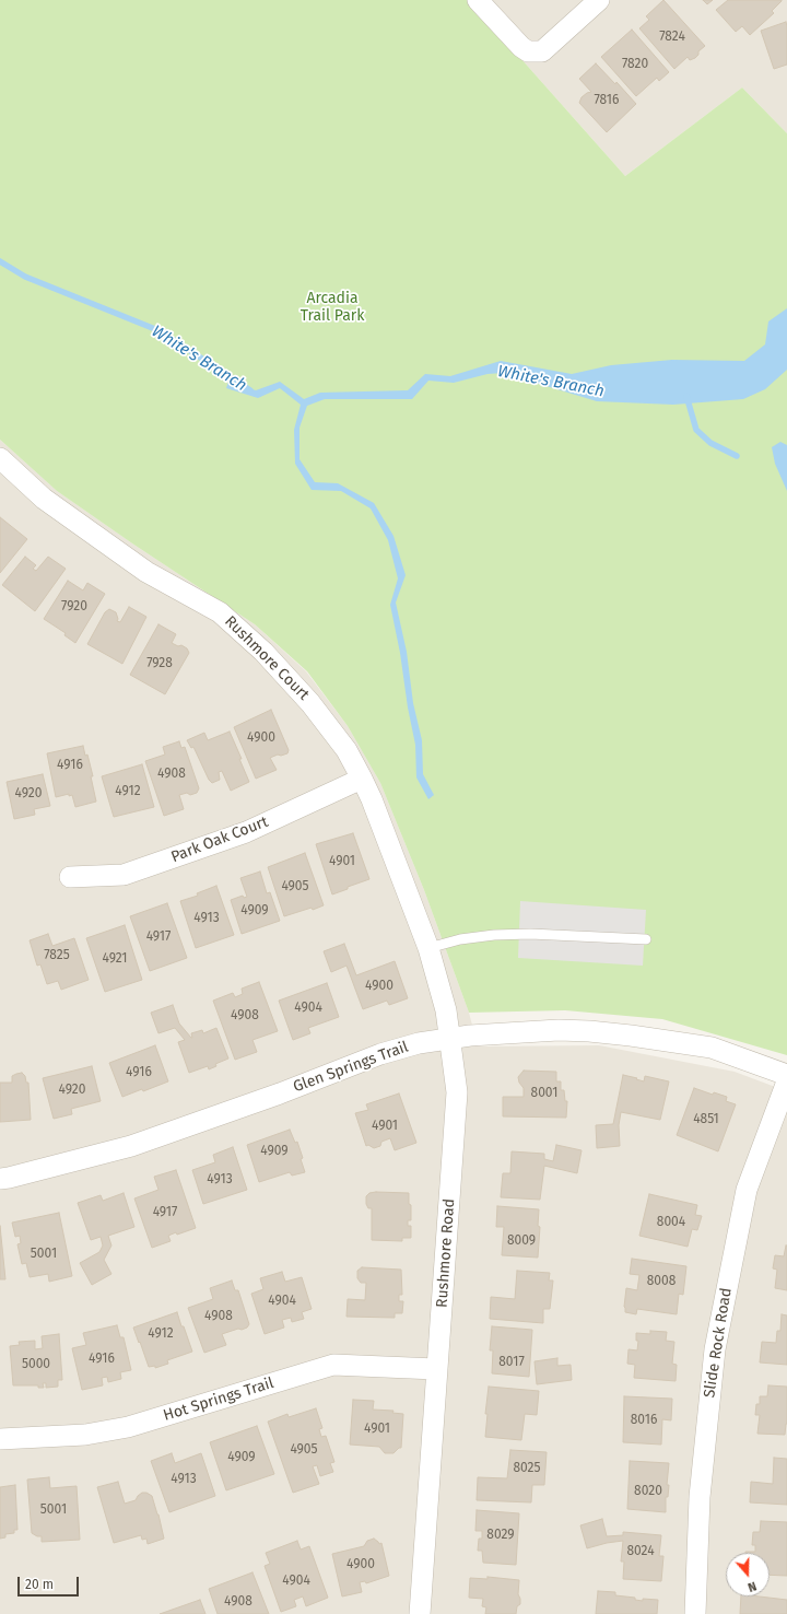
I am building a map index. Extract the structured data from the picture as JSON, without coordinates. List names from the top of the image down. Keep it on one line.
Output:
{"streets":{"street":["Rushmore Court","Park Oak Court","Glen Springs Trail","Rushmore Road","Slide Rock Road","Hot Springs Trail"]},"crossings":[["Rushmore Court","Park Oak Court"],["Rushmore Court","Rushmore Road"],["Glen Springs Trail","Rushmore Road"],["Rushmore Road","Hot Springs Trail"]],"water":["White's Branch"],"parks":["Arcadia Trail Park"],"house_numbers":["7824","7820","7816","7920","7928","4900","4916","4908","4912","4920","4901","4905","4909","4913","4917","7825","4921","4900","4904","4908","4916","4920","8001","4851","4901","4909","4913","4917","8004","8009","5001","8008","4904","4908","4912","4916","8017","5000","8016","4901","4905","4909","8025","4913","8020","5001","8029","8024","4900","4904","4908"],"scale_bar":"20 m","north":"bottom"}
